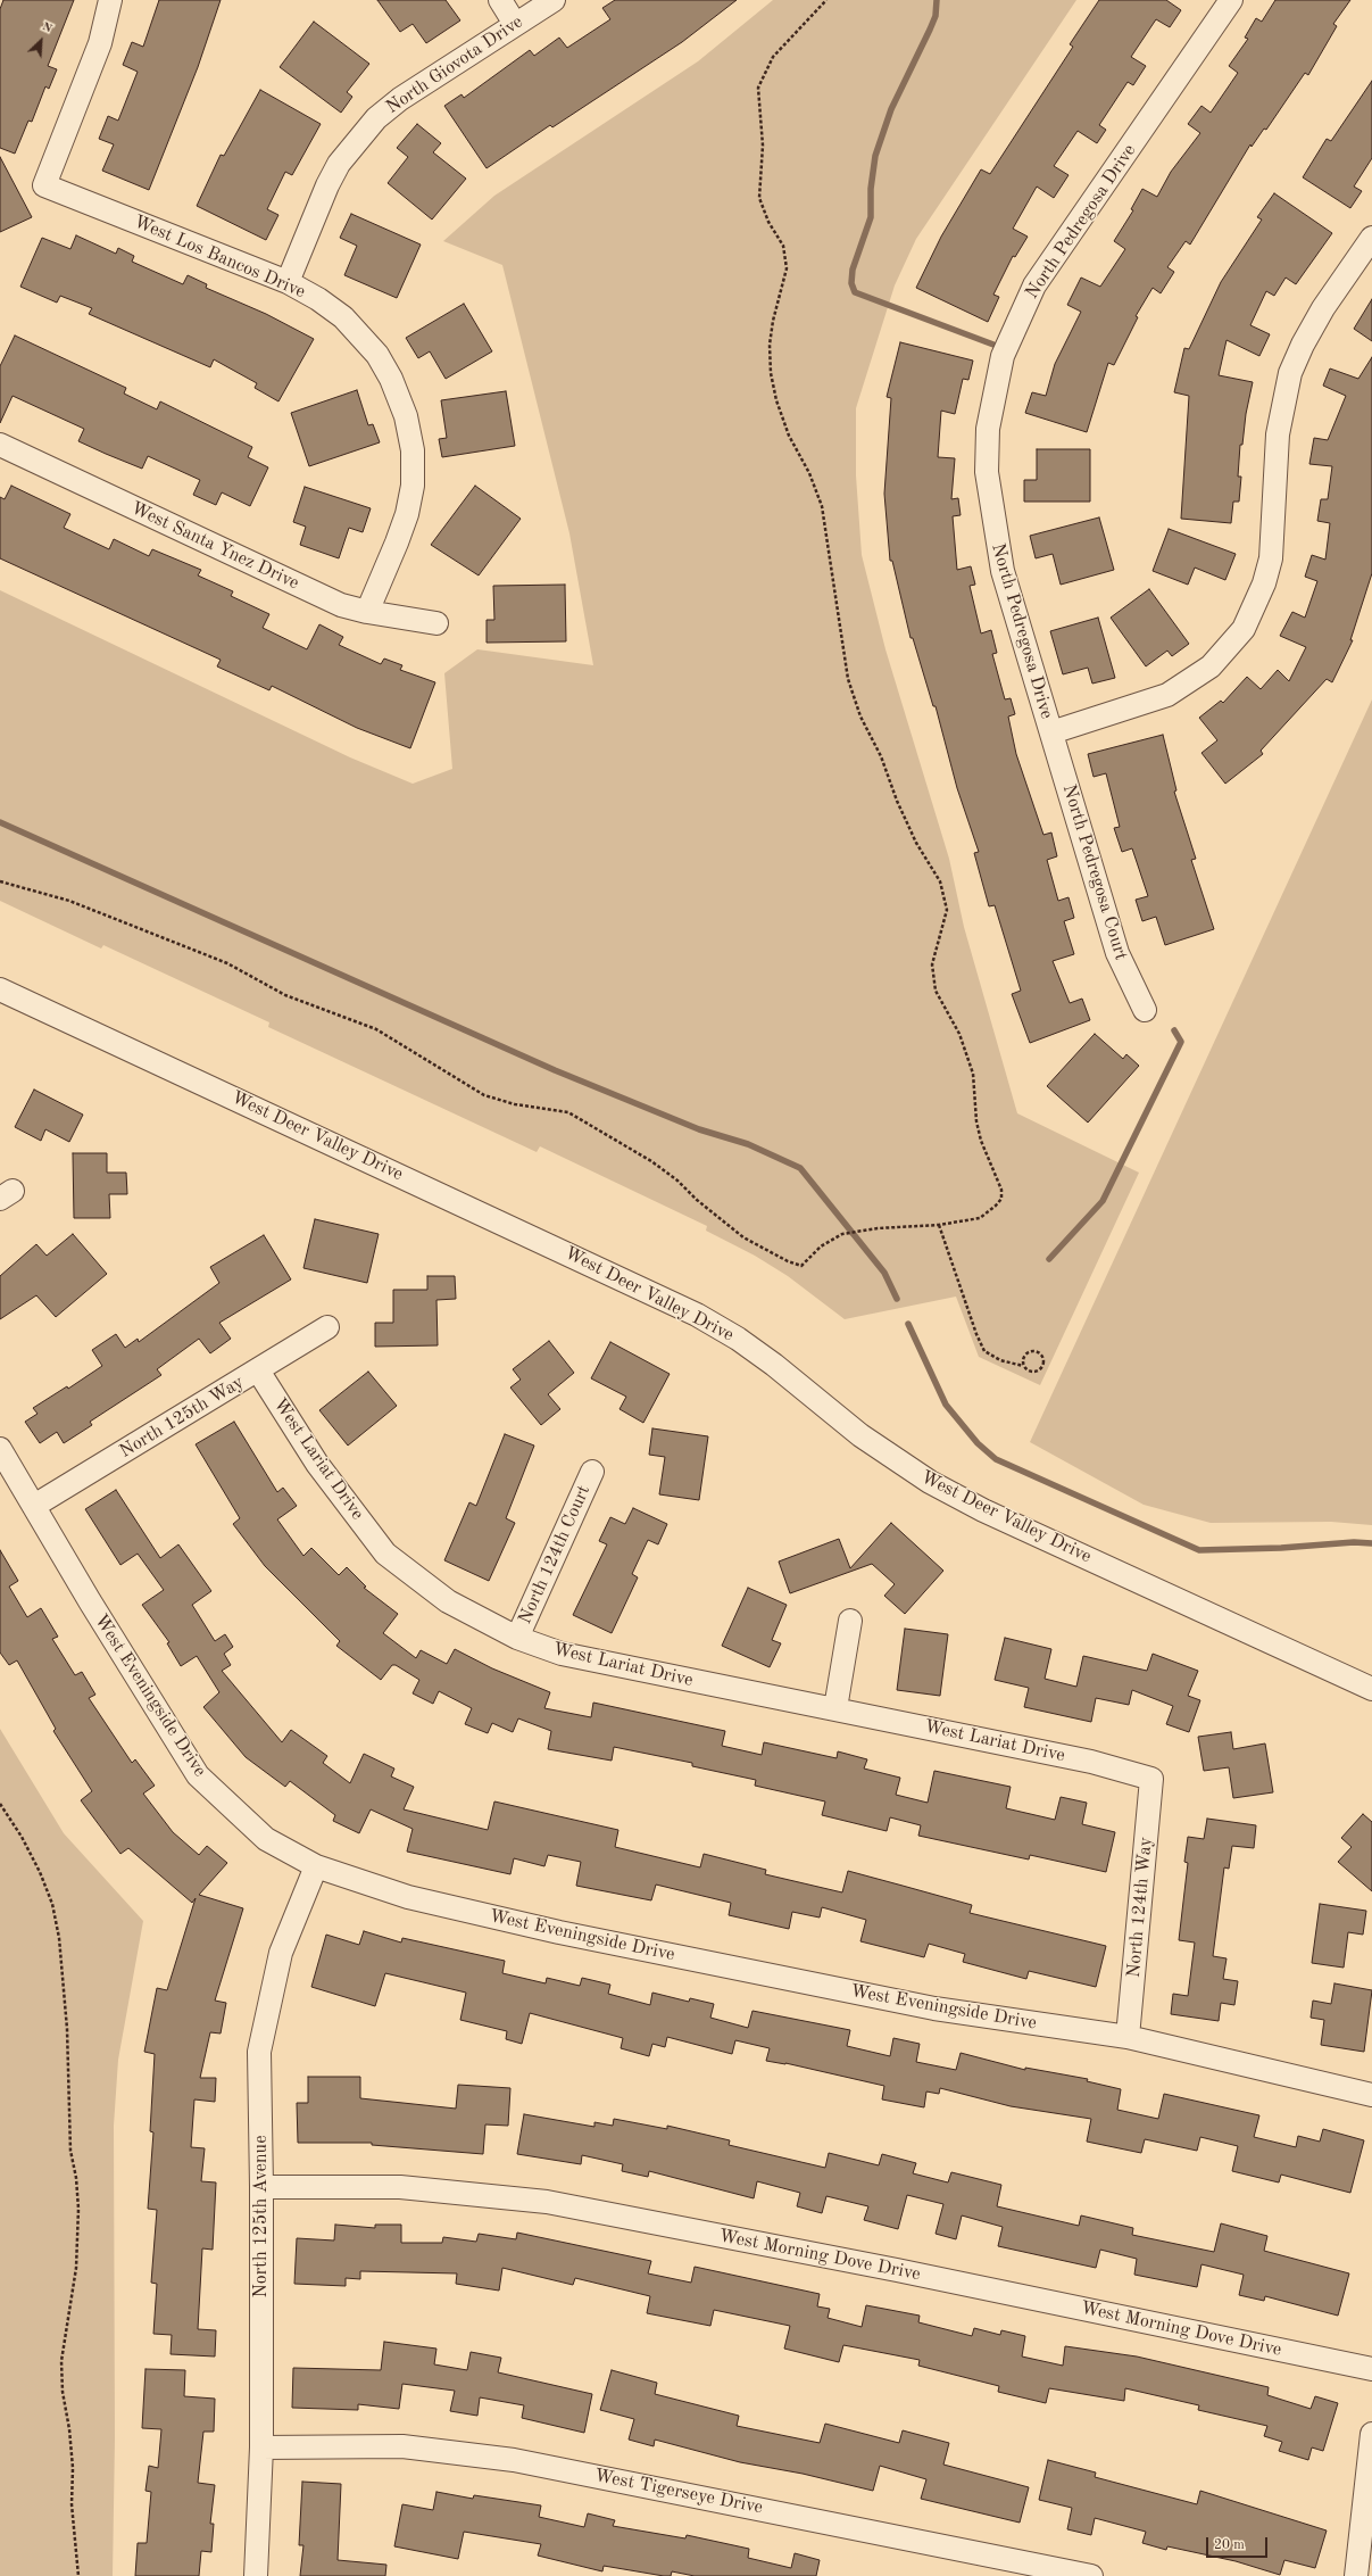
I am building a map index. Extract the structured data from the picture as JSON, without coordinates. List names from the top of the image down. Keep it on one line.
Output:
{"streets":{"street":["North Giovota Drive","North Pedregosa Drive","West Los Bancos Drive","West Santa Ynez Drive","North Pedregosa Court","West Deer Valley Drive","North 125th Way","West Lariat Drive","North 124th Court","West Eveningside Drive","North 124th Way","North 125th Avenue","West Morning Dove Drive","West Tigerseye Drive"]},"crossings":[["North Giovota Drive","West Los Bancos Drive"],["North Pedregosa Drive","North Pedregosa Court"],["West Los Bancos Drive","West Santa Ynez Drive"],["North 125th Way","West Lariat Drive"],["North 125th Way","West Eveningside Drive"],["West Lariat Drive","North 124th Court"],["West Lariat Drive","North 124th Way"],["West Eveningside Drive","North 124th Way"],["West Eveningside Drive","North 125th Avenue"],["North 125th Avenue","West Morning Dove Drive"],["North 125th Avenue","West Tigerseye Drive"]],"scale_bar":"20 m","north":"top right"}
